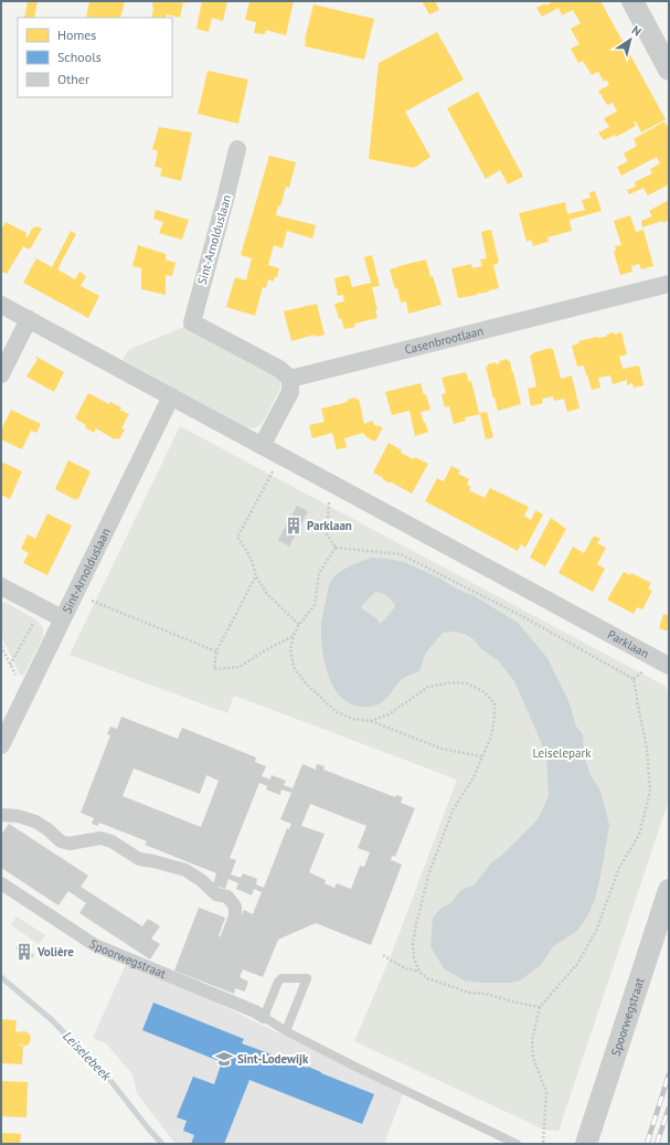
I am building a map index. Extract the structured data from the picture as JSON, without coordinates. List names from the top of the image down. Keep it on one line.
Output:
{"streets":{"street":["Sint-Arnolduslaan","Casenbrootlaan","Parklaan","Spoorwegstraat"]},"crossings":[["Sint-Arnolduslaan","Casenbrootlaan"],["Sint-Arnolduslaan","Parklaan"]],"water":["Leiselebeek"],"parks":["Leiselepark"],"places":{"building":["Parklaan","Volière"],"school or university":["Sint-Lodewijk"]},"legend":["Homes","Schools","Other"],"north":"top right"}
